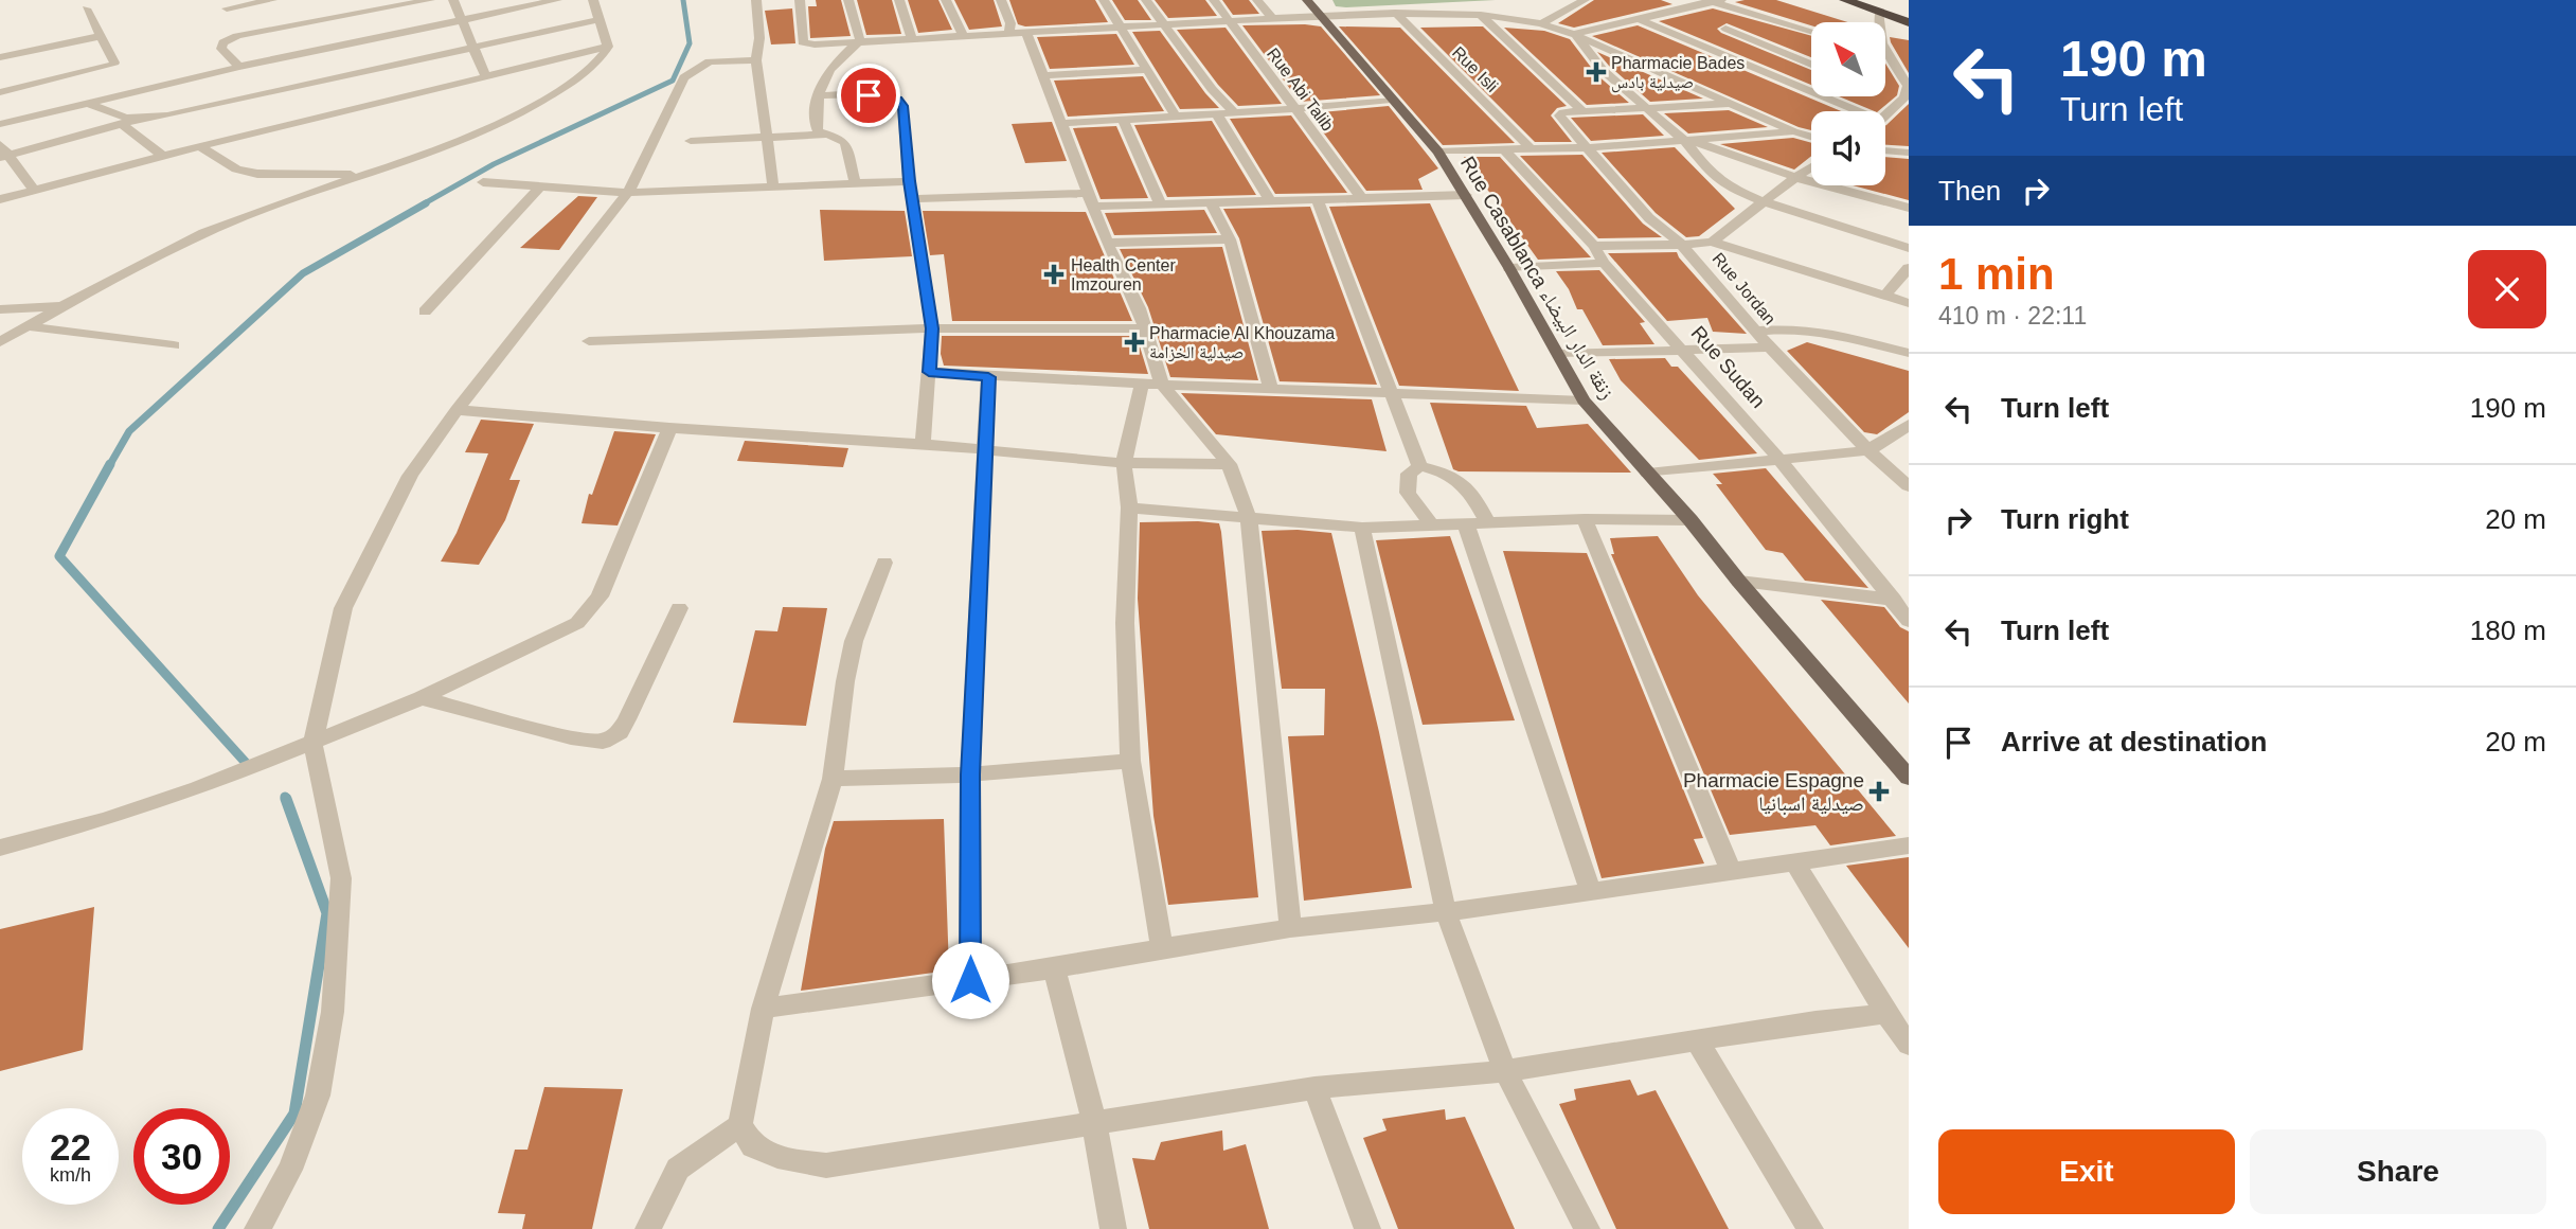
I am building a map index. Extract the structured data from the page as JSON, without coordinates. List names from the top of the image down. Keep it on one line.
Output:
{"streets":{"main road":["Rue Casablanca زنقة الدار البيضاء"],"street":["Rue Isli","Rue Abi Talib","Rue Jordan","Rue Sudan"]},"places":{"health":["Pharmacie Bades صيدلية بادس","Health Center Imzouren","Pharmacie Al Khouzama صيدلية الخزامة","Pharmacie Espagne صيدلية اسبانيا"]},"north":"top left","page":{"turn":["190 m","Turn left"],"then":"Then","heading":["1 min","410 m · 22:11"],"list":[{"name":"Turn left","value":"190 m"},{"name":"Turn right","value":"20 m"},{"name":"Turn left","value":"180 m"},{"name":"Arrive at destination","value":"20 m"}],"speed":"22 km/h","limit":"30","buttons":["Exit","Share"]}}
